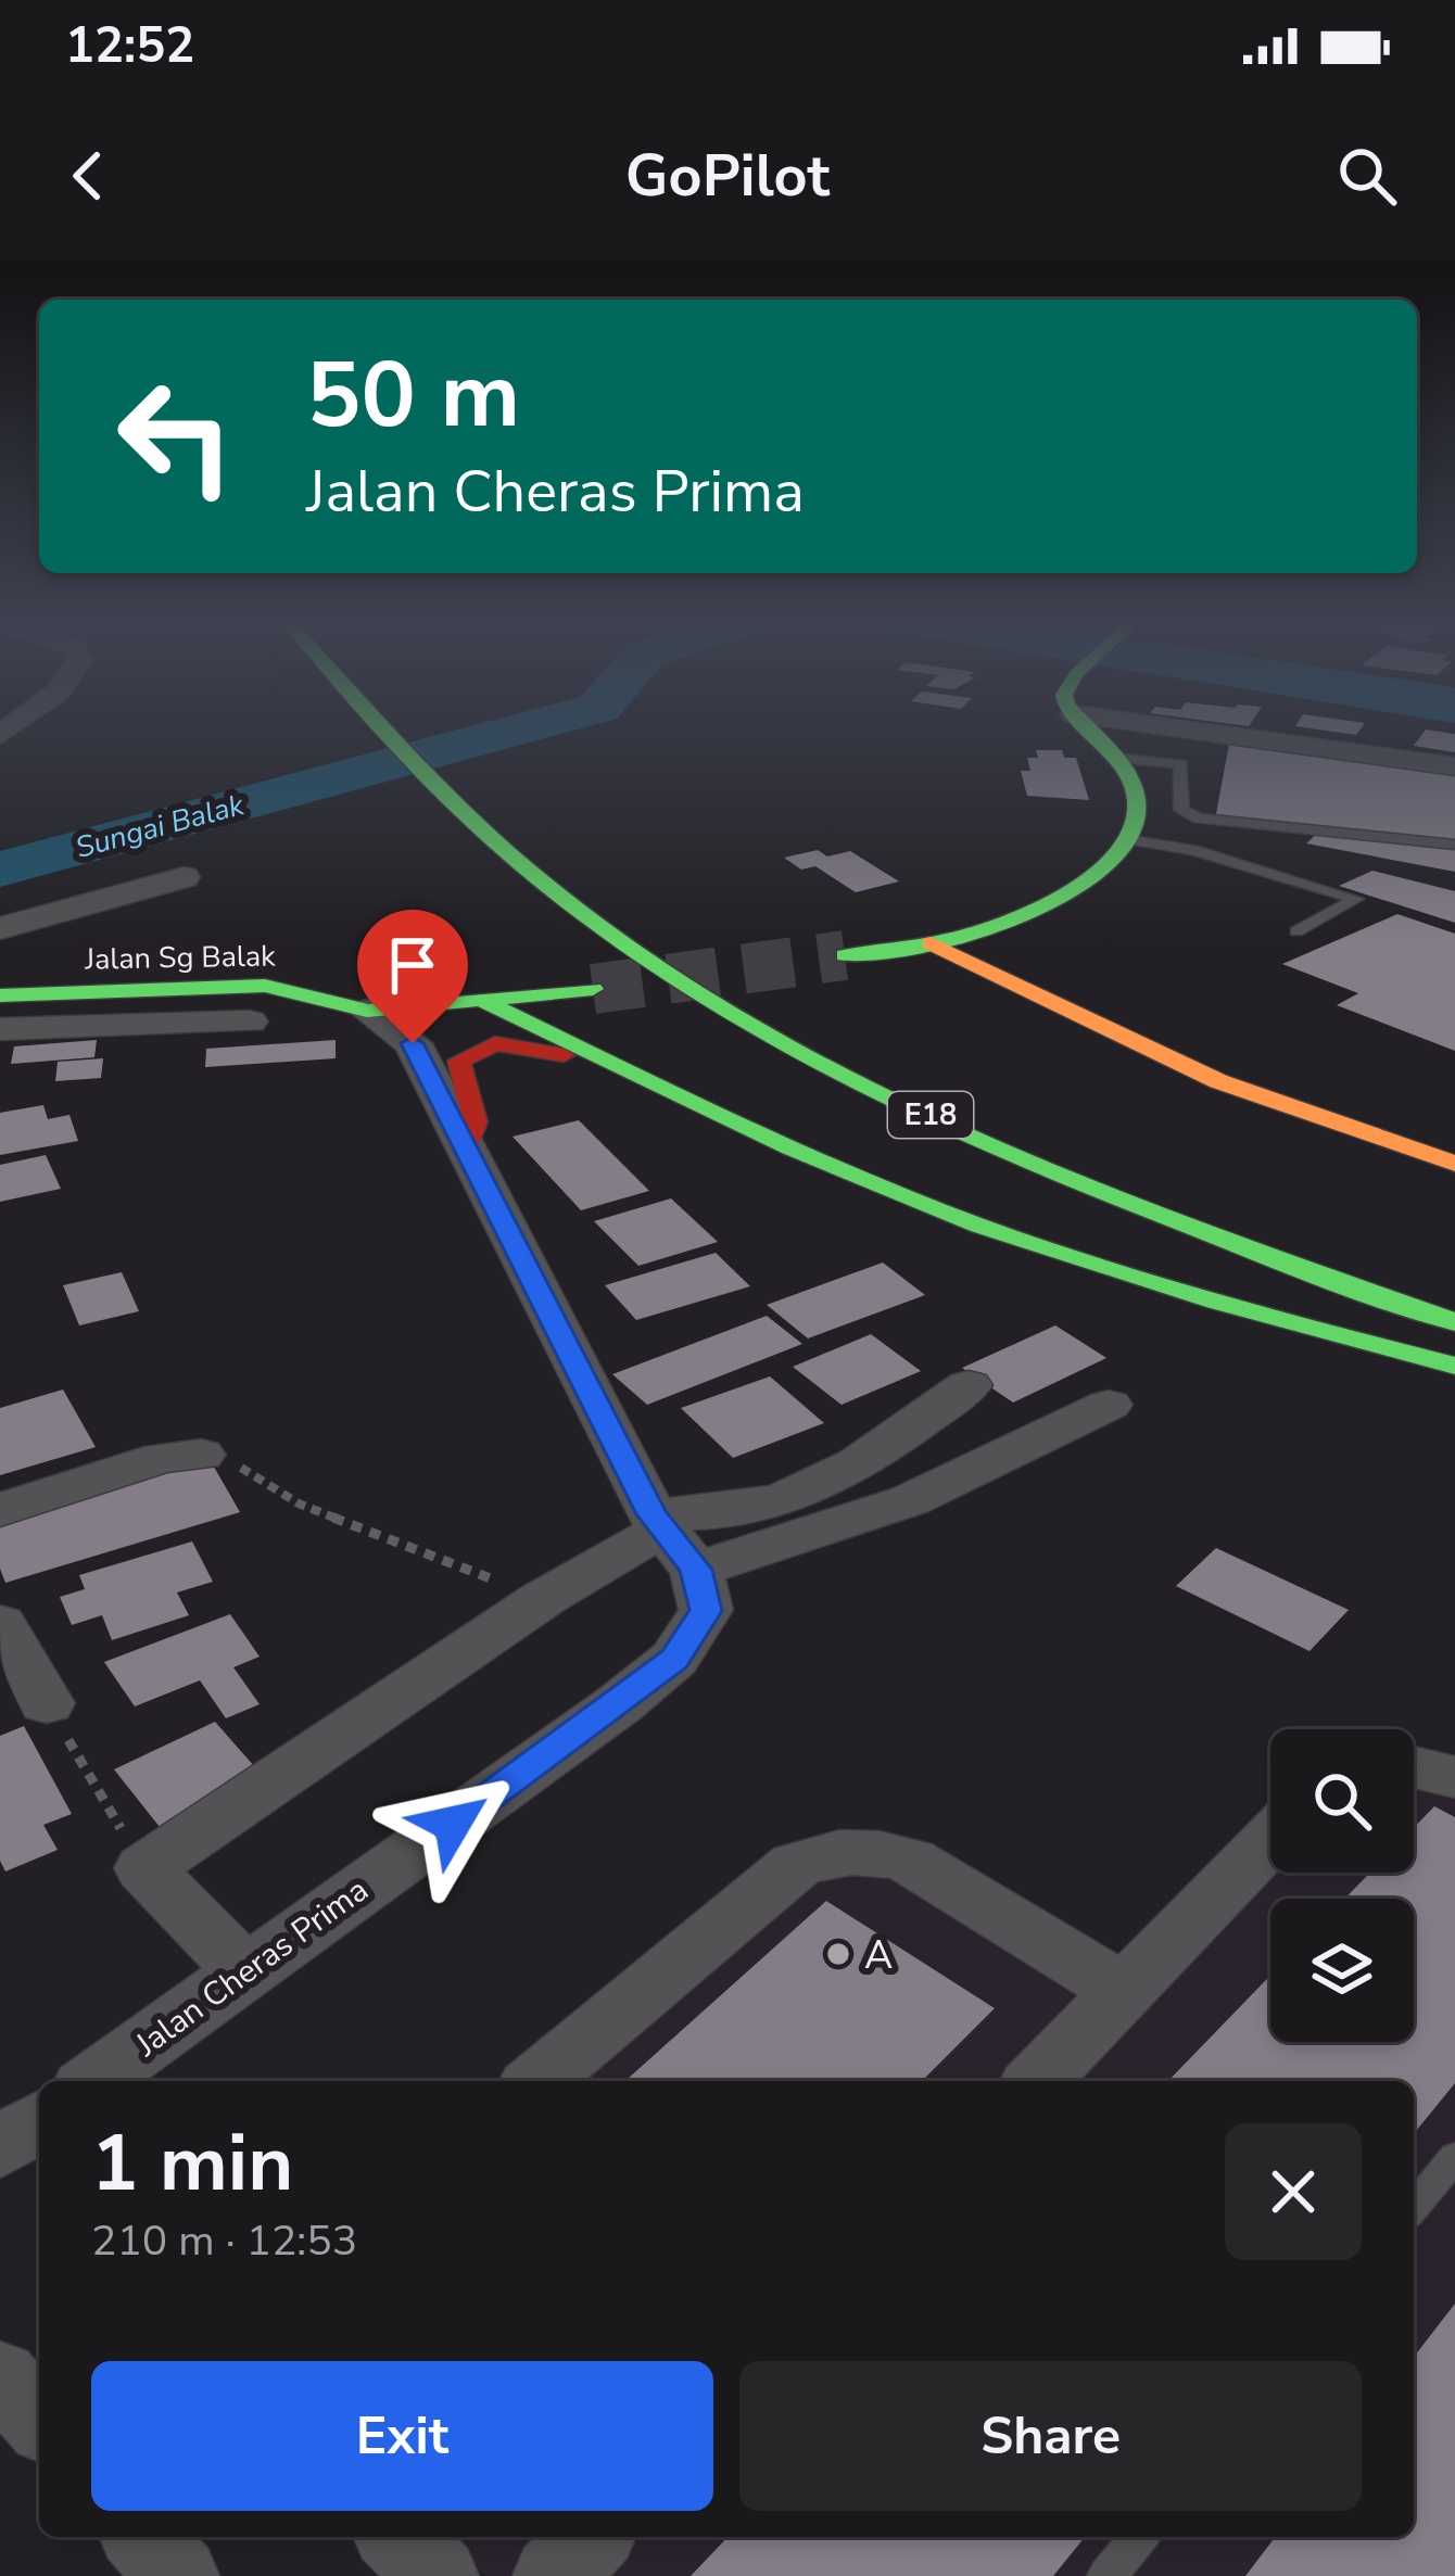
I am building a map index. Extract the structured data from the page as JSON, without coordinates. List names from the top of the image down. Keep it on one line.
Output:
{"streets":{"main road":["Jalan Sg Balak","E18"],"street":["Jalan Cheras Prima"]},"water":["Sungai Balak"],"places":["A"],"page":{"status":"12:52","header":"GoPilot","turn":["50 m","Jalan Cheras Prima"],"heading":["1 min","210 m · 12:53"],"buttons":["Exit","Share"]}}
